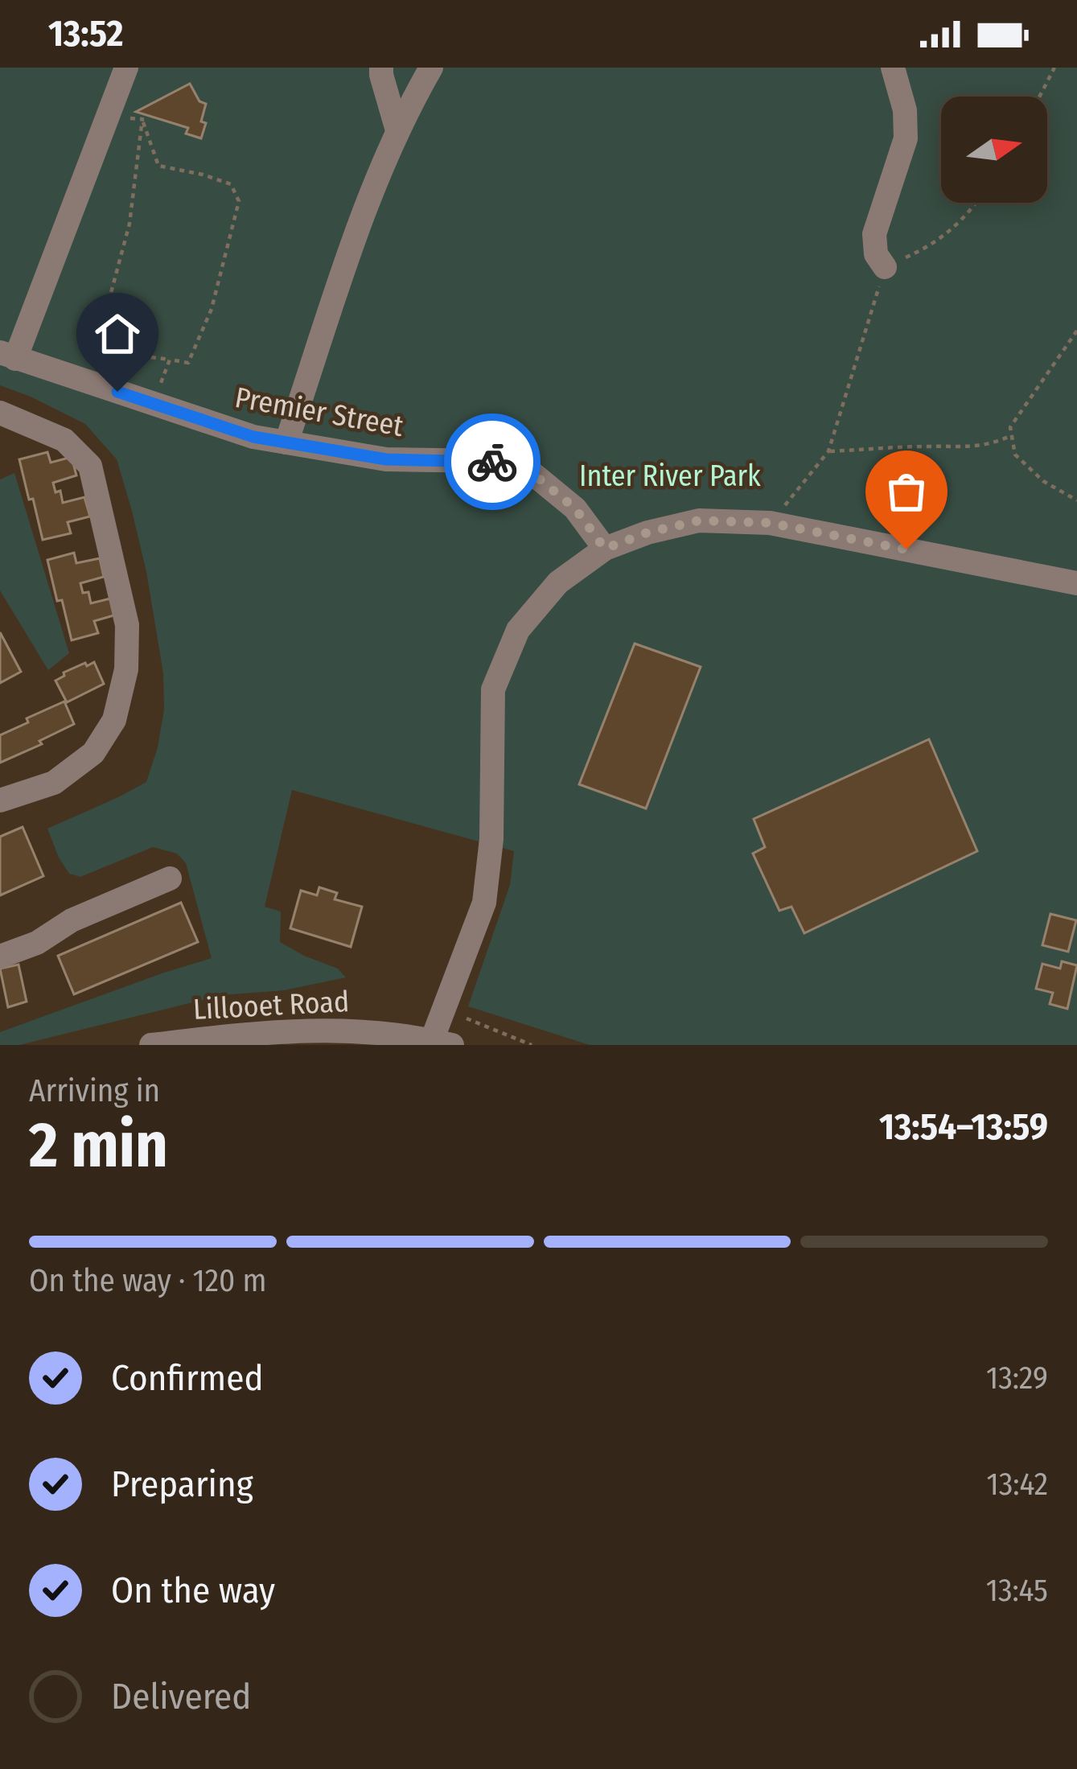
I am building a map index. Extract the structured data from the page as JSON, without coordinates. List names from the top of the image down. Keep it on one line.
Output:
{"streets":{"street":["Premier Street","Lillooet Road"]},"parks":["Inter River Park"],"north":"right","page":{"status":"13:52","heading":["2 min","Arriving in","13:54–13:59"],"bar":"On the way · 120 m","list":[["Confirmed","13:29"],["Preparing","13:42"],["On the way","13:45"],"Delivered"]}}
